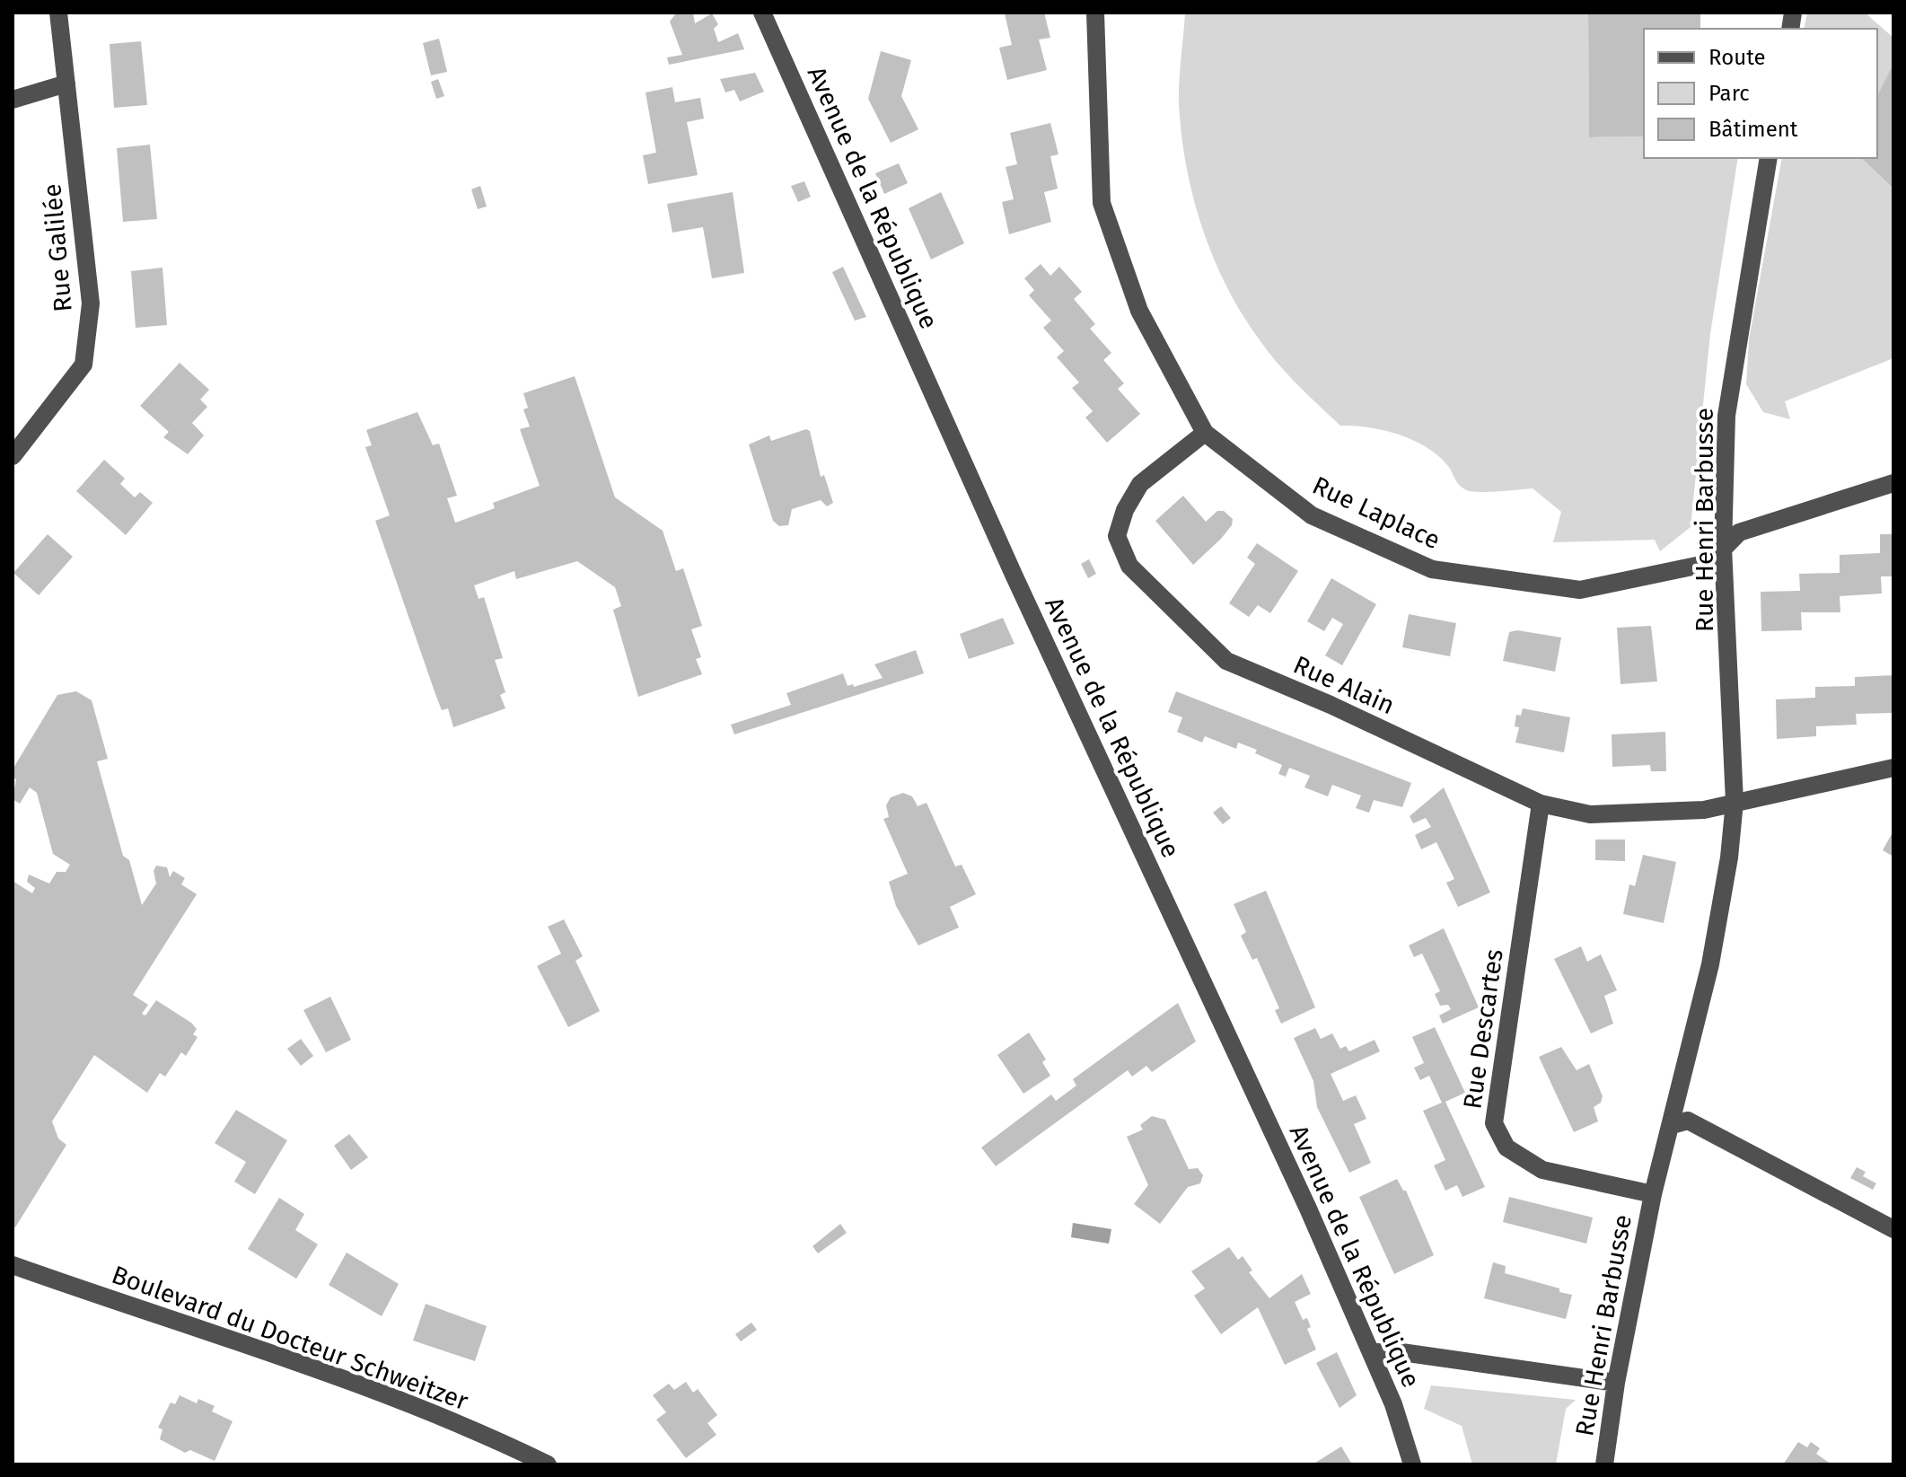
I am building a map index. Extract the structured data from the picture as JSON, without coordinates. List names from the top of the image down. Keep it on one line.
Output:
{"streets":{"street":["Avenue de la République","Rue Galilée","Rue Laplace","Rue Henri Barbusse","Rue Alain","Rue Descartes","Boulevard du Docteur Schweitzer"]},"crossings":[["Rue Laplace","Rue Henri Barbusse"],["Rue Laplace","Rue Alain"],["Rue Henri Barbusse","Rue Alain"],["Rue Henri Barbusse","Rue Descartes"],["Rue Alain","Rue Descartes"]],"legend":["Route","Parc","Bâtiment"]}
